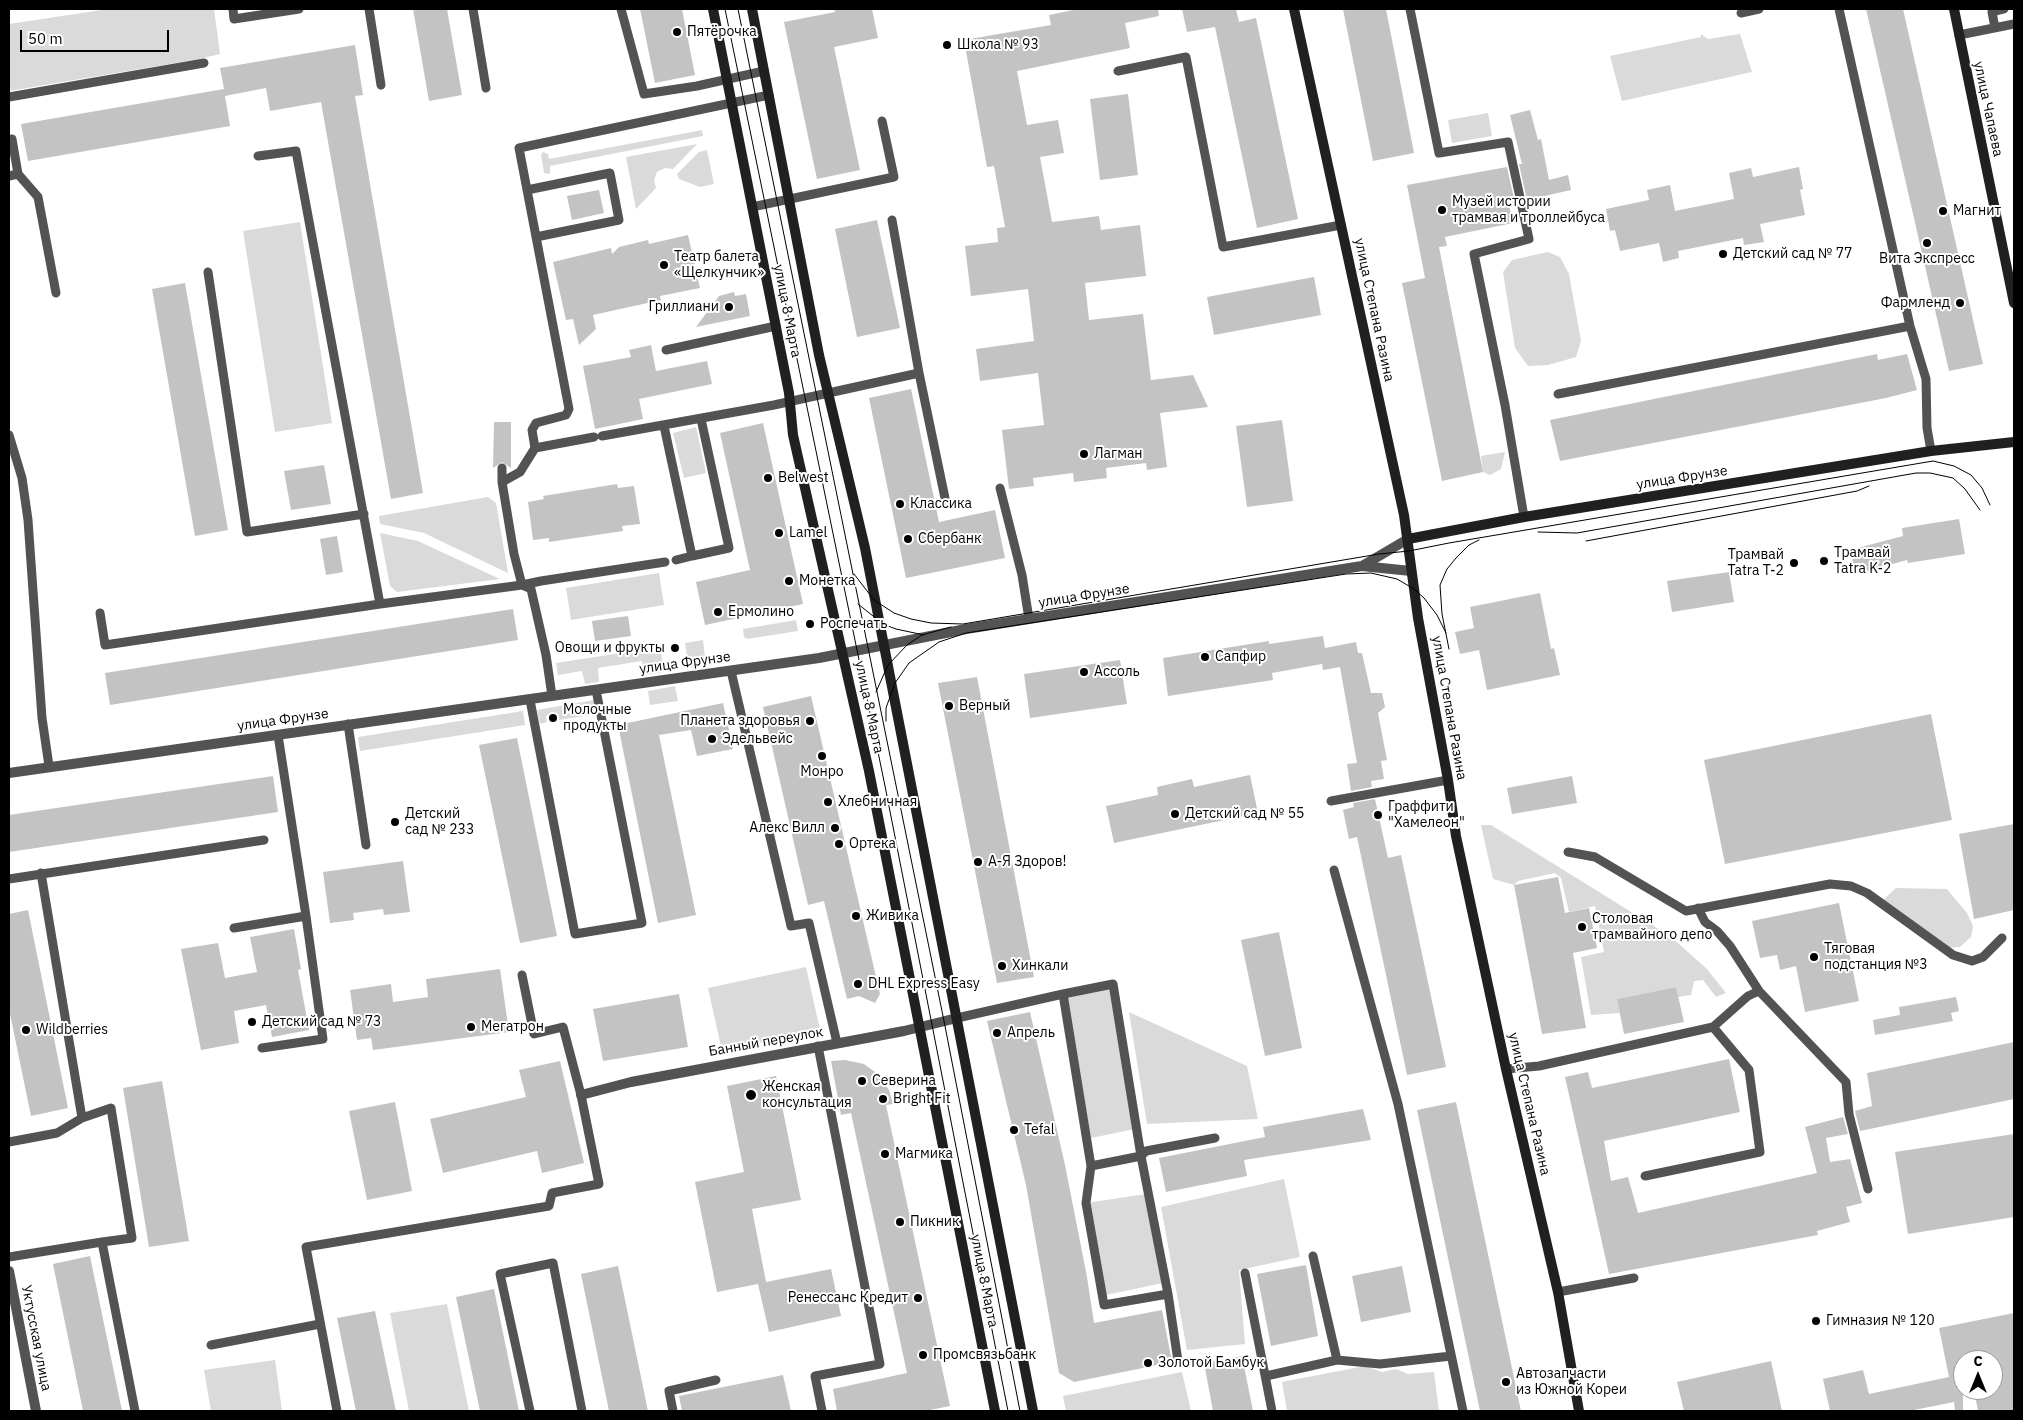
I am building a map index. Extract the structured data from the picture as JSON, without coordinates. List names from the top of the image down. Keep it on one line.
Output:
{"streets":{"main road":["улица Чапаева","улица Степана Разина","улица 8 Марта","улица Фрунзе"],"street":["Банный переулок","Уктусская улица"]},"crossings":[["улица Степана Разина","улица Фрунзе"],["улица 8 Марта","улица Фрунзе"],["улица 8 Марта","Банный переулок"]],"places":["Пятёрочка","Школа № 93","Музей истории трамвая и троллейбуса","Магнит","Вита Экспресс","Детский сад № 77","Театр балета «Щелкунчик»","Фармленд","Гриллиани","Лагман","Belwest","Классика","Lamel","Сбербанк","Трамвай Tatra K-2","Трамвай Tatra T-2","Монетка","Ермолино","Роспечать","Овощи и фрукты","Сапфир","Ассоль","Верный","Молочные продукты","Планета здоровья","Эдельвейс","Монро","Хлебничная","Детский сад № 55","Граффити \"Хамелеон\"","Детский сад № 233","Алекс Вилл","Ортека","А-Я Здоров!","Живика","Столовая трамвайного депо","Тяговая подстанция №3","Хинкали","DHL Express Easy","Детский сад № 73","Мегатрон","Wildberries","Апрель","Северина","Женская консультация","Bright Fit","Tefal","Магмика","Пикник","Ренессанс Кредит","Гимназия № 120","Промсвязьбанк","Золотой Бамбук","Автозапчасти из Южной Кореи"],"scale_bar":"50 m","north":"top"}
